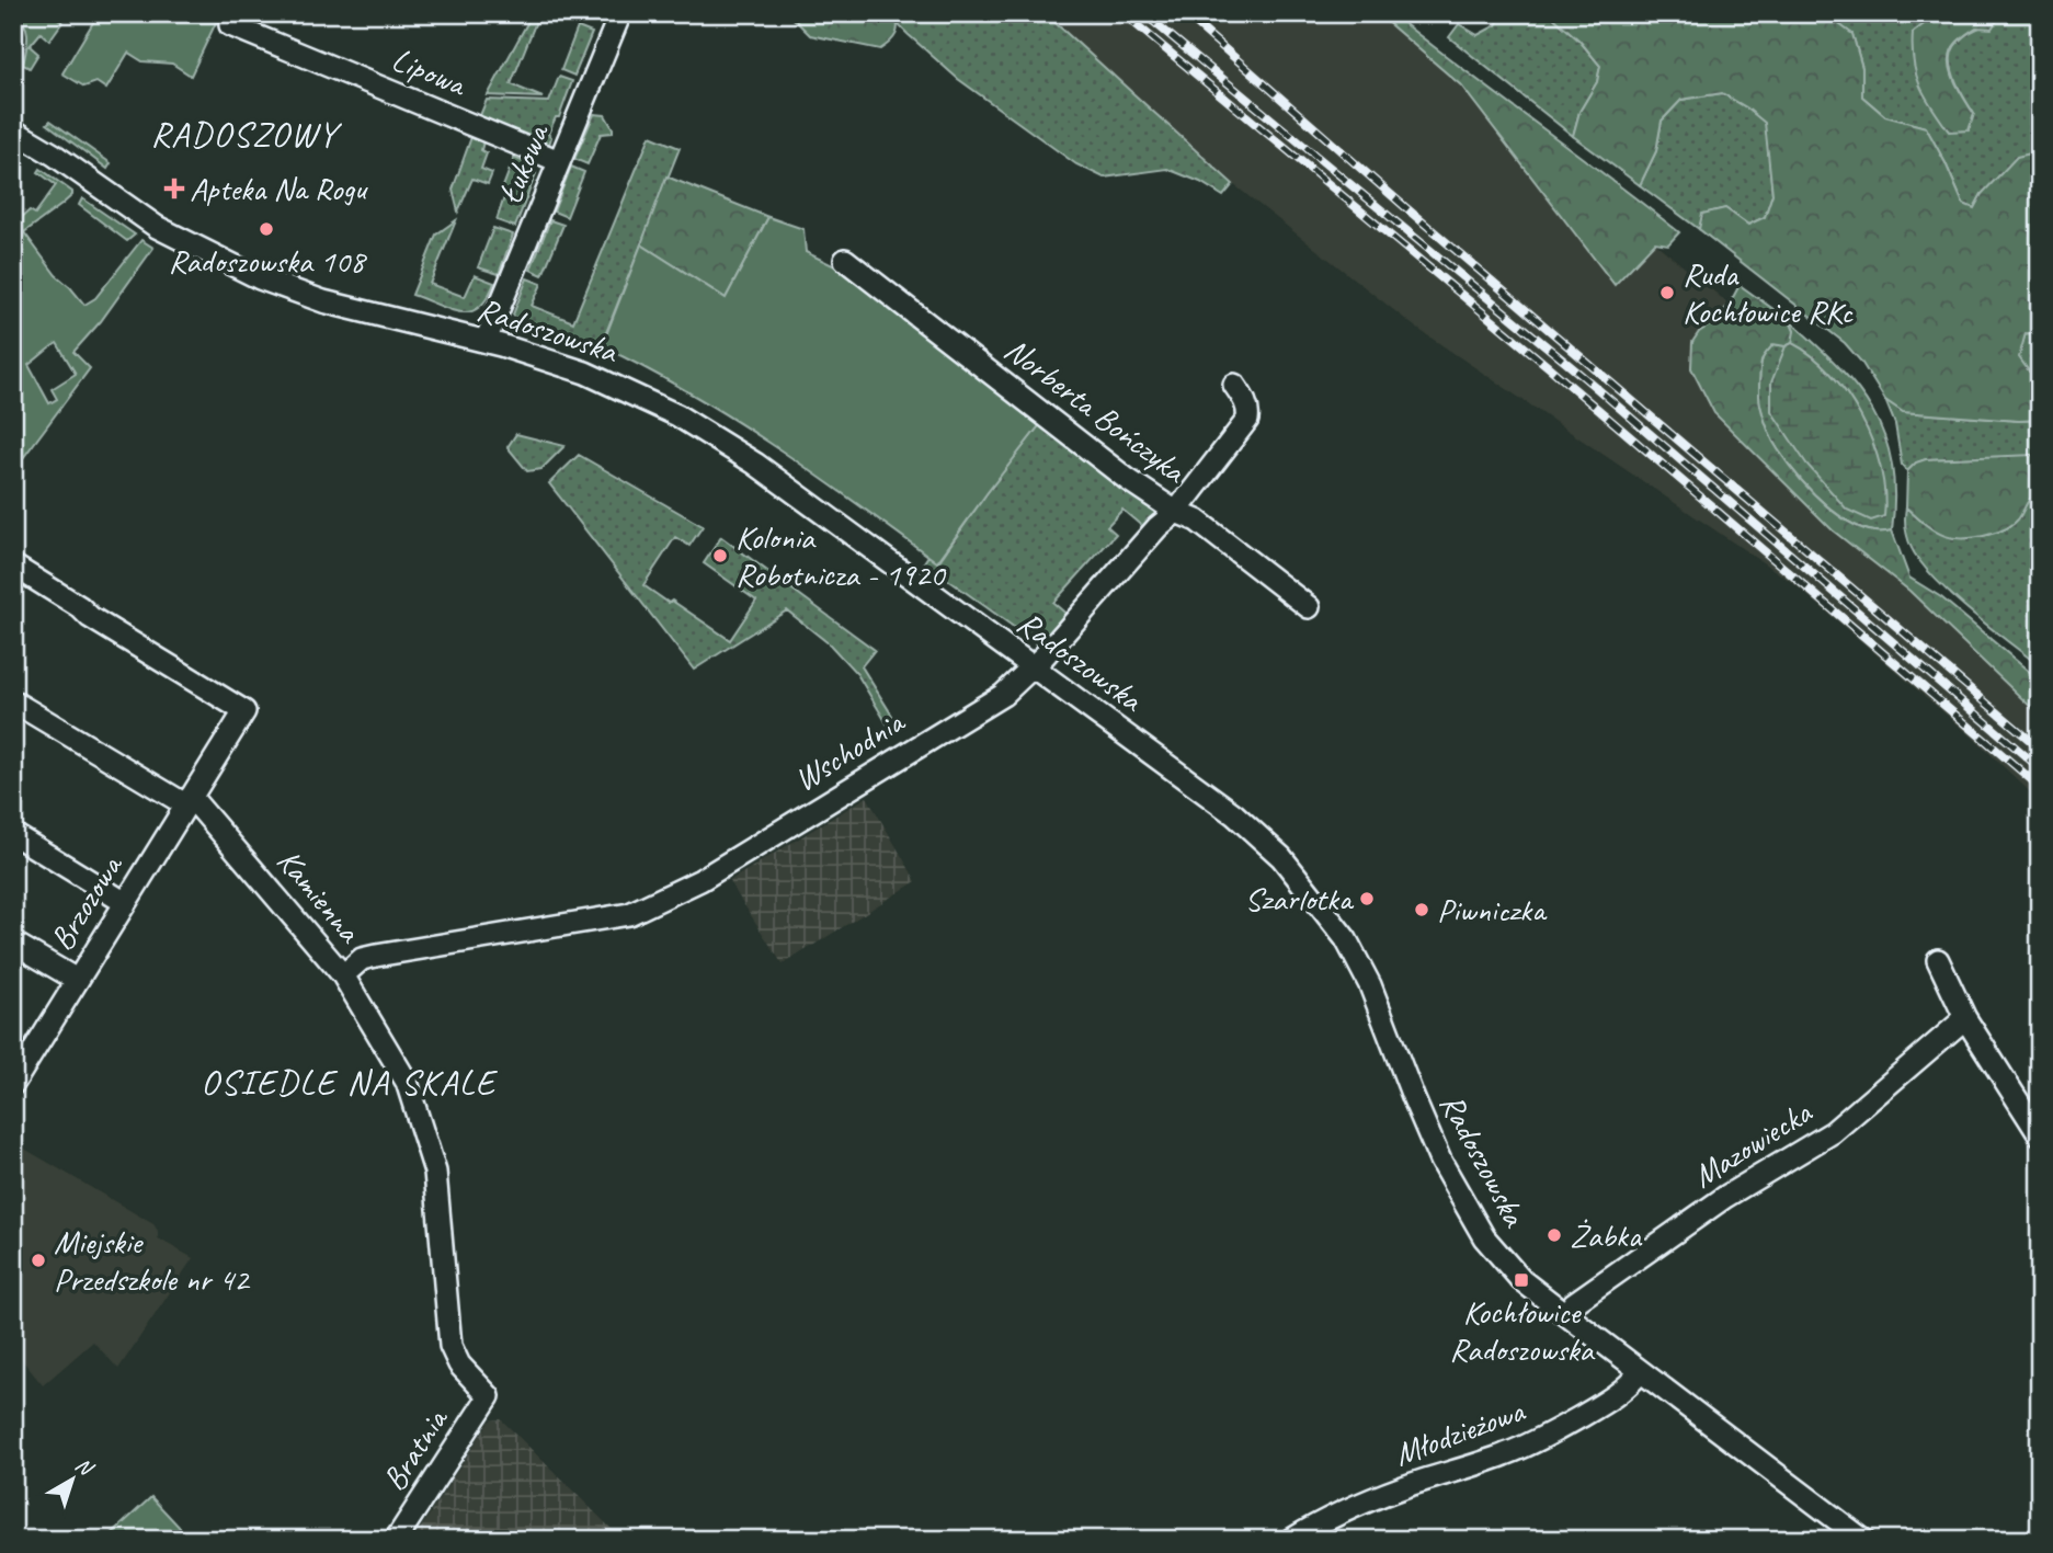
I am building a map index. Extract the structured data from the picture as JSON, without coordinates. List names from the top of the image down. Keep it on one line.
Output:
{"streets":{"street":["Lipowa","Łukowa","Radoszowska","Norberta Bończyka","Wschodnia","Kamienna","Brzozowa","Mazowiecka","Młodzieżowa","Bratnia"]},"crossings":[["Lipowa","Łukowa"],["Łukowa","Radoszowska"],["Radoszowska","Wschodnia"],["Radoszowska","Mazowiecka"],["Radoszowska","Młodzieżowa"],["Norberta Bończyka","Wschodnia"],["Wschodnia","Kamienna"],["Kamienna","Brzozowa"],["Kamienna","Bratnia"]],"districts":["RADOSZOWY","OSIEDLE NA SKALE"],"places":{"health":["Apteka Na Rogu"],"other":["Radoszowska 108","Ruda Kochłowice RKc","Kolonia Robotnicza - 1920","Szarlotka","Piwniczka","Żabka","Miejskie Przedszkole nr 42"],"transit":["Kochłowice Radoszowska"]},"north":"top right"}
